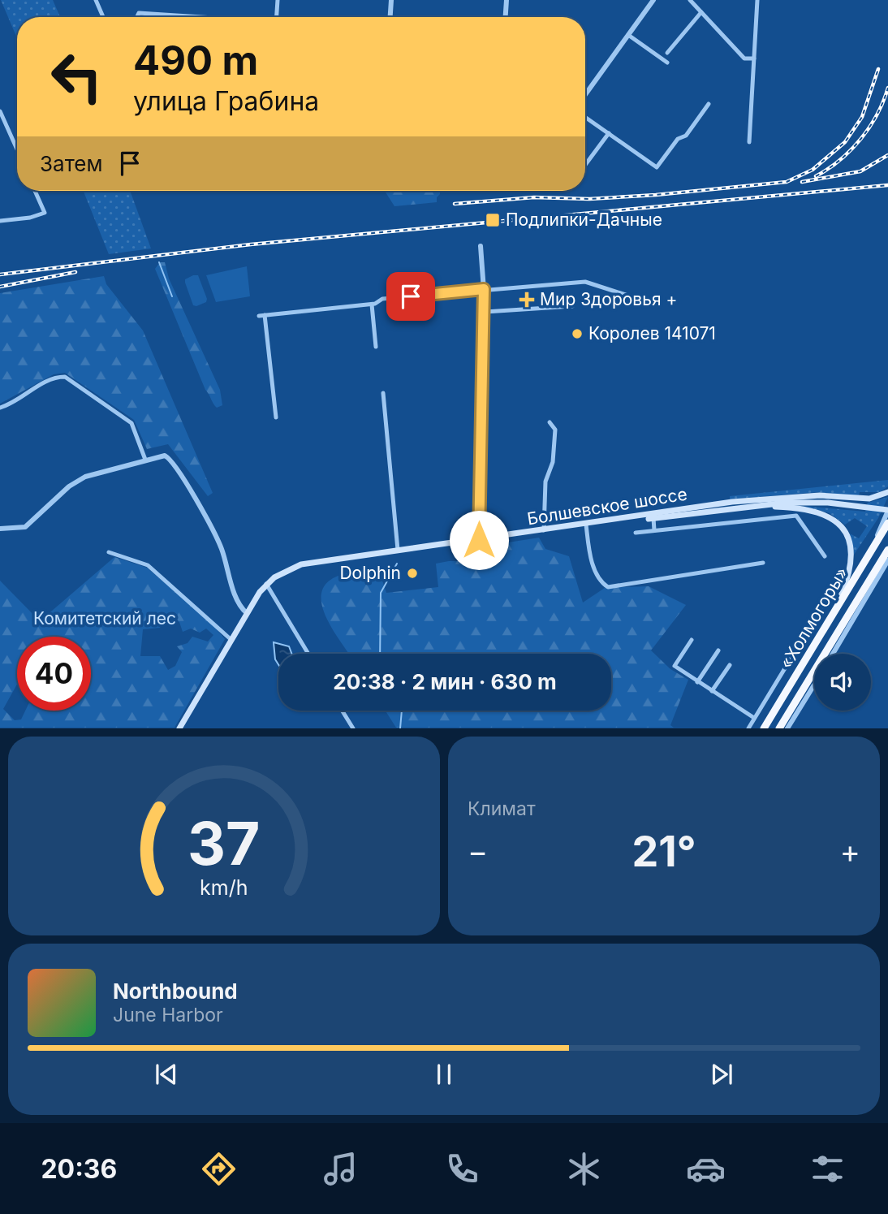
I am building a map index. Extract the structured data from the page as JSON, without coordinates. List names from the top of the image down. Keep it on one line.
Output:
{"streets":{"highway":["«Холмогоры»"],"main road":["Болшевское шоссе"]},"parks":["Комитетский лес"],"places":{"transit":["Подлипки-Дачные"],"health":["Мир Здоровья +"],"other":["Королев 141071","Dolphin"]},"page":{"turn":["490 m","улица Грабина"],"then":"Затем","limit":"40","trip":"20:38 · 2 мин · 630 m","tile":"Климат","heat":["−","21°","+"],"song":["Northbound","June Harbor"],"tabs":"20:36","gauge":["37","km/h"]}}
